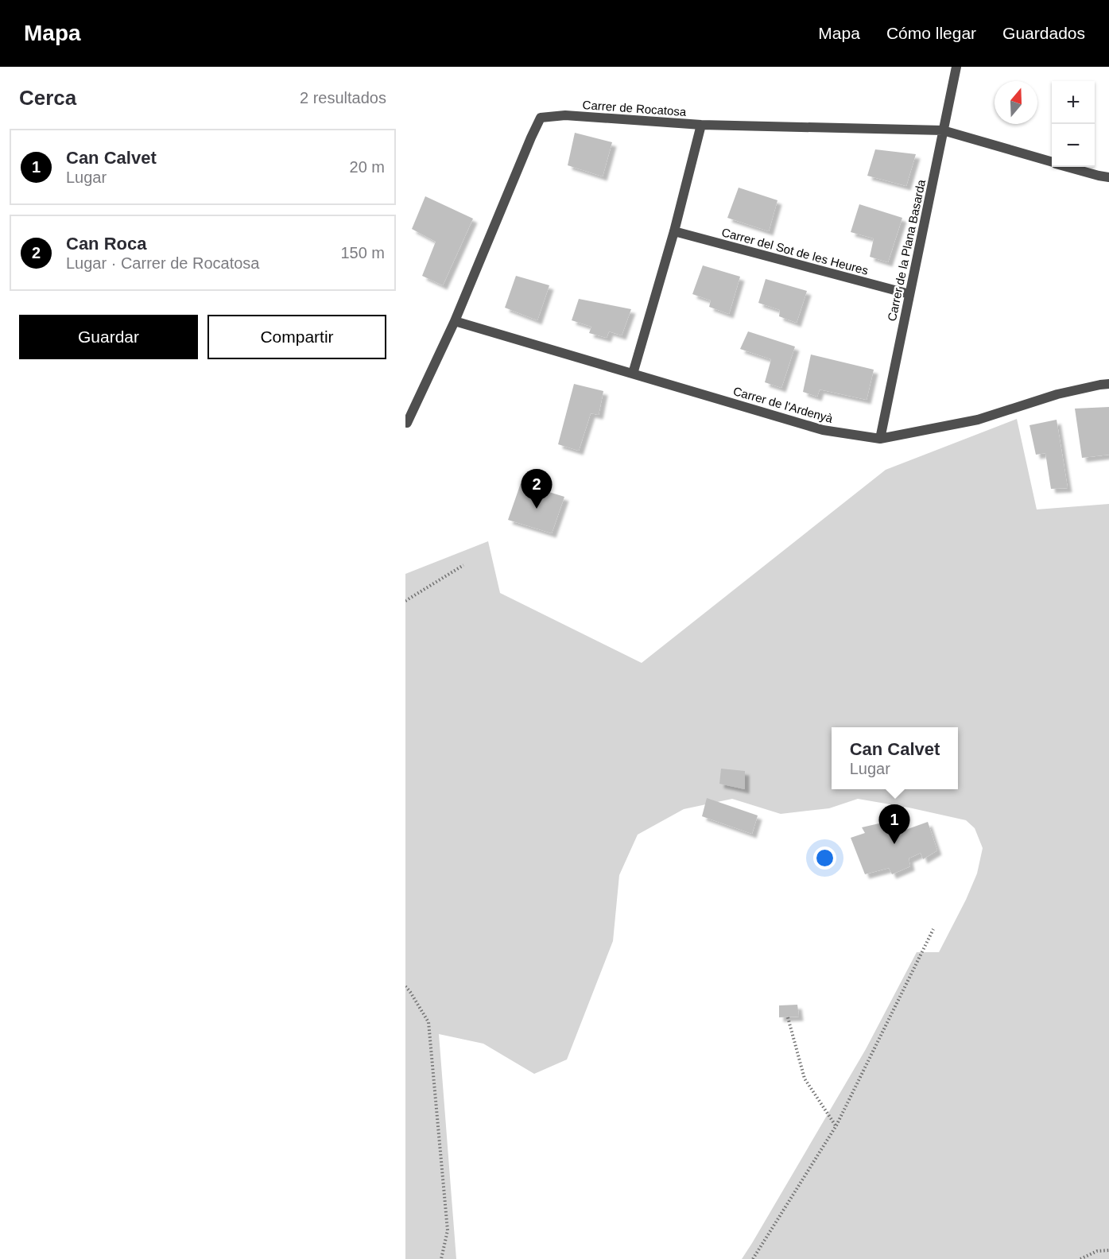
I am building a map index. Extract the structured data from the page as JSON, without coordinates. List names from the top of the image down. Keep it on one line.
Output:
{"streets":{"street":["Carrer de Rocatosa","Carrer de la Plana Basarda","Carrer del Sot de les Heures","Carrer de l'Ardenyà"]},"crossings":[["Carrer de Rocatosa","Carrer de la Plana Basarda"],["Carrer de Rocatosa","Carrer de l'Ardenyà"],["Carrer de la Plana Basarda","Carrer del Sot de les Heures"],["Carrer de la Plana Basarda","Carrer de l'Ardenyà"]],"north":"top","page":{"header":"Mapa","nav":["Mapa","Cómo llegar","Guardados"],"heading":["Cerca","2 resultados"],"map_buttons":["+","−"],"list":[{"mark":"1","name":"Can Calvet","note":"Lugar","value":"20 m"},{"mark":"2","name":"Can Roca","note":"Lugar · Carrer de Rocatosa","value":"150 m"}],"buttons":["Guardar","Compartir"],"pins":["2","1"],"popup":["Can Calvet","Lugar"]}}
